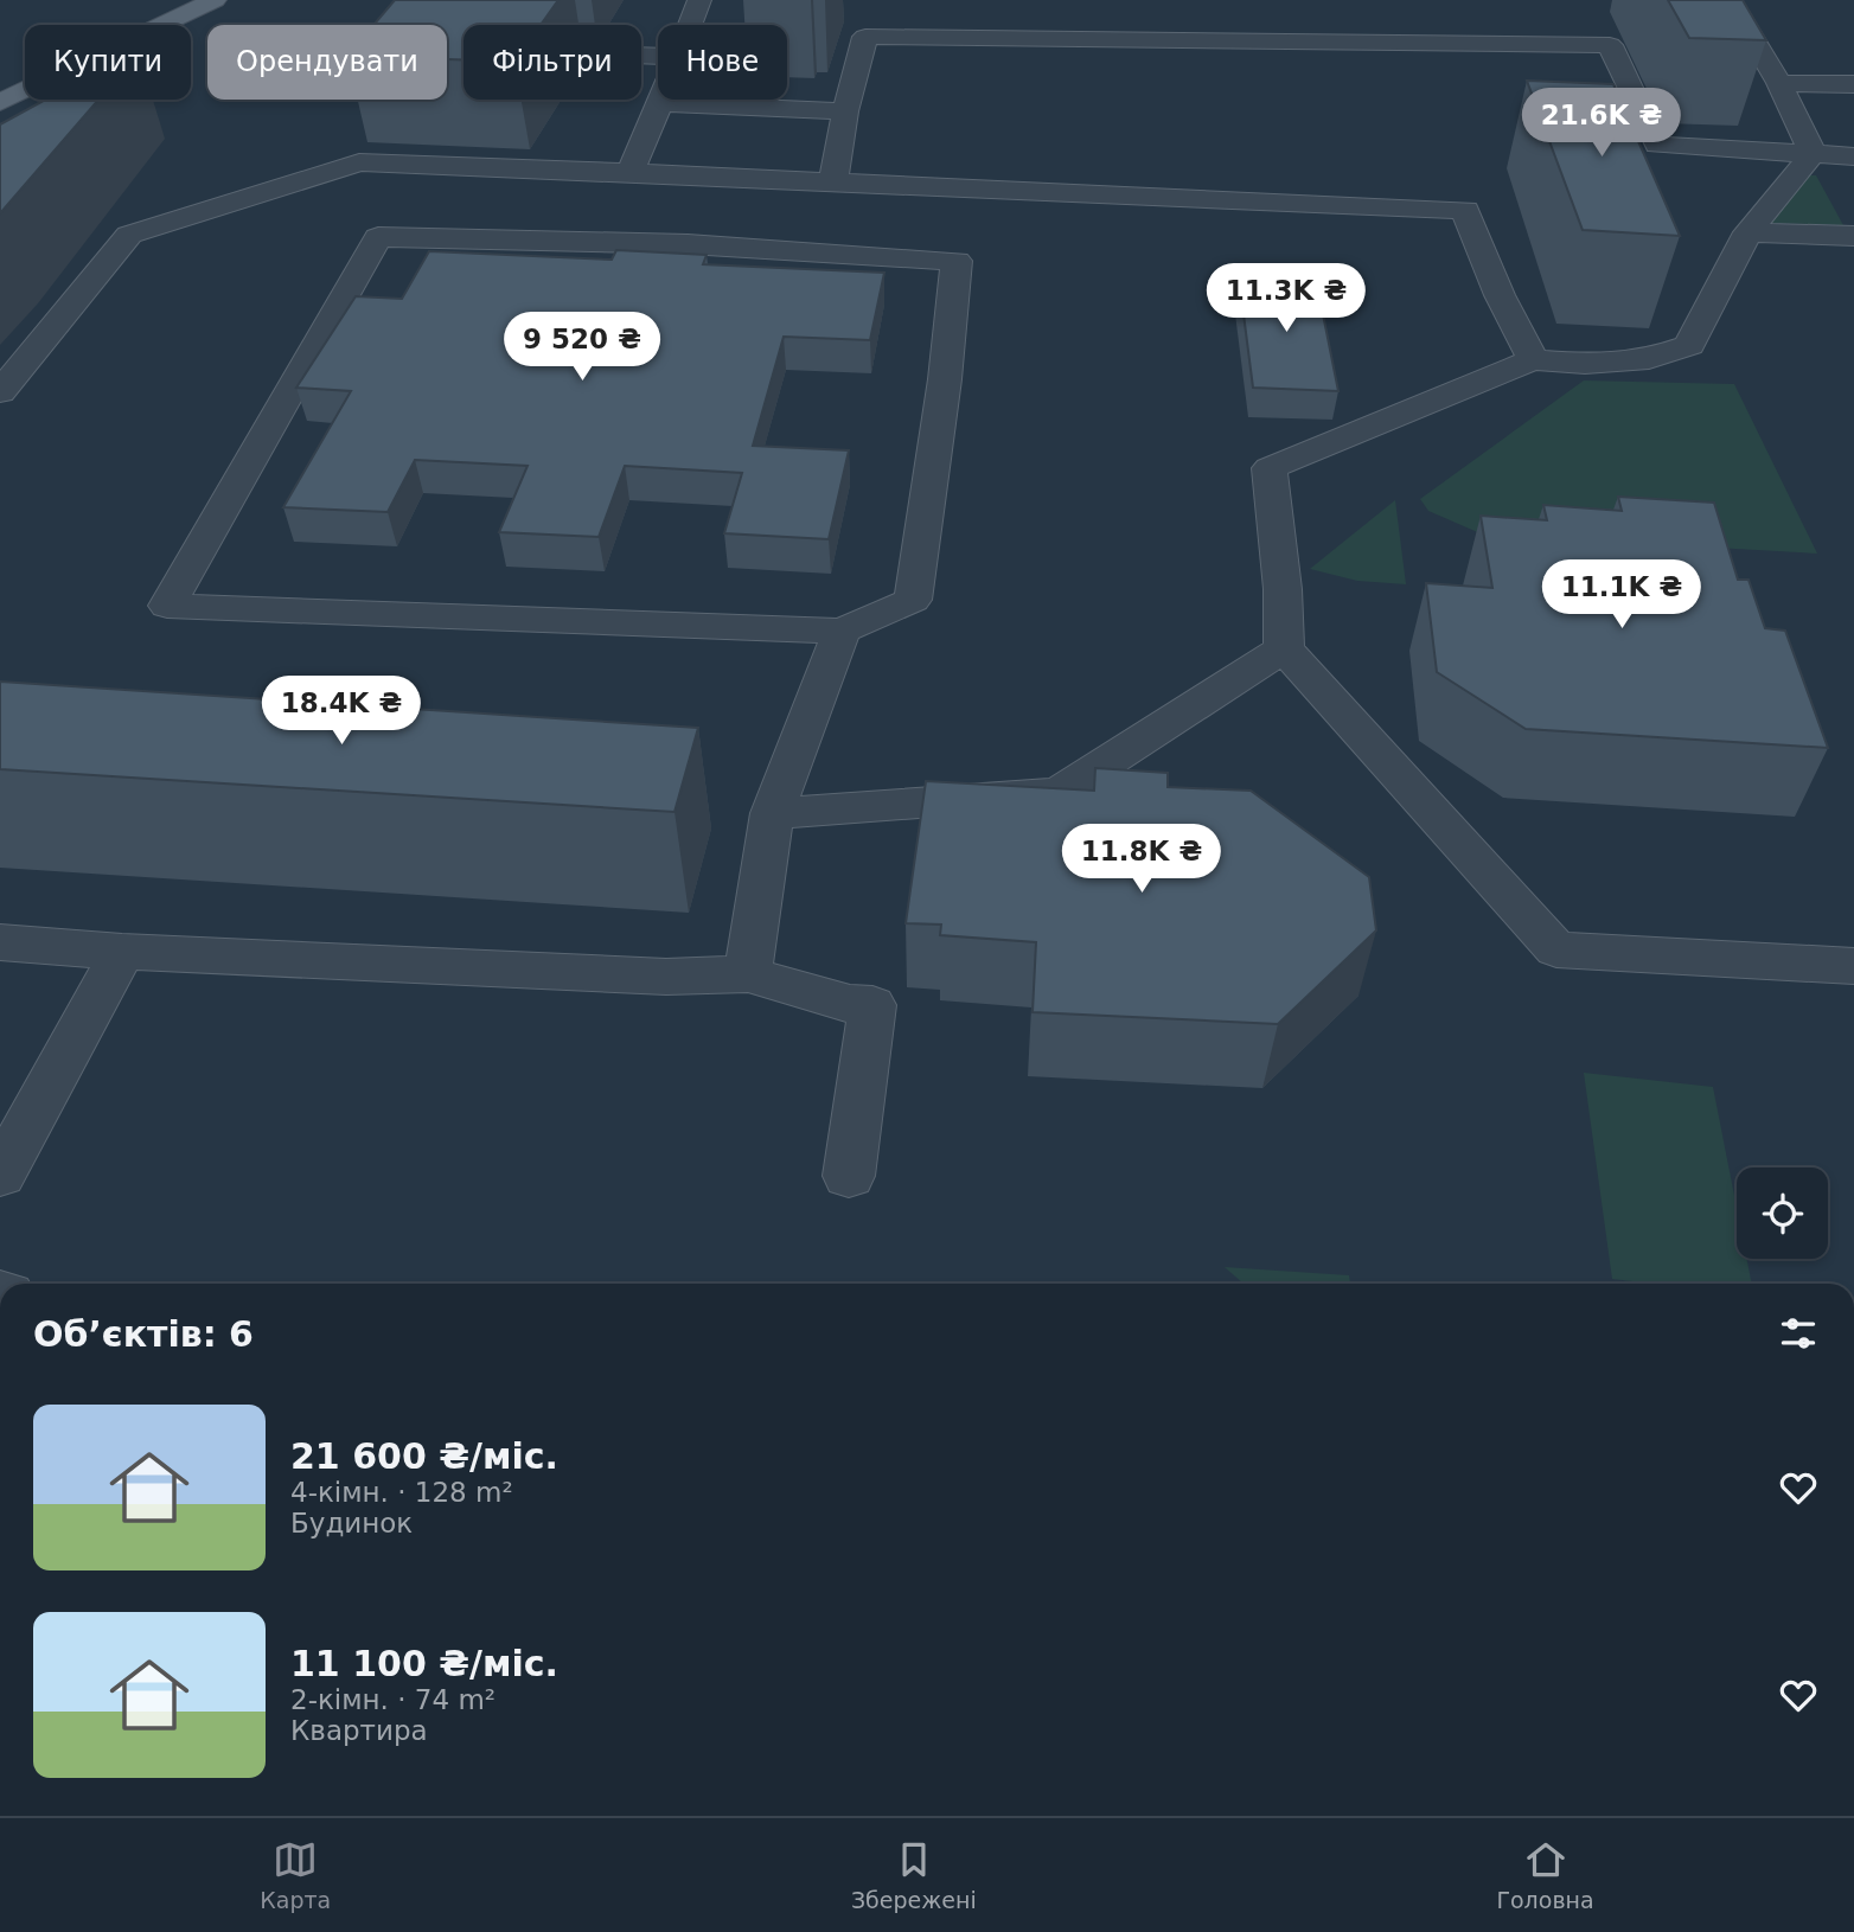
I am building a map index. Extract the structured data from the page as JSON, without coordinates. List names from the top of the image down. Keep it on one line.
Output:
{"page":{"chip":["Купити","Орендувати","Фільтри","Нове"],"price":["21.6K ₴","11.3K ₴","9 520 ₴","11.1K ₴","18.4K ₴","11.8K ₴"],"heading":"Об’єктів: 6","list":[{"name":"21 600 ₴/міс.","note":"4-кімн. · 128 m² · Будинок"},{"name":"11 100 ₴/міс.","note":"2-кімн. · 74 m² · Квартира"}],"tabs":["Карта","Збережені","Головна"]}}
